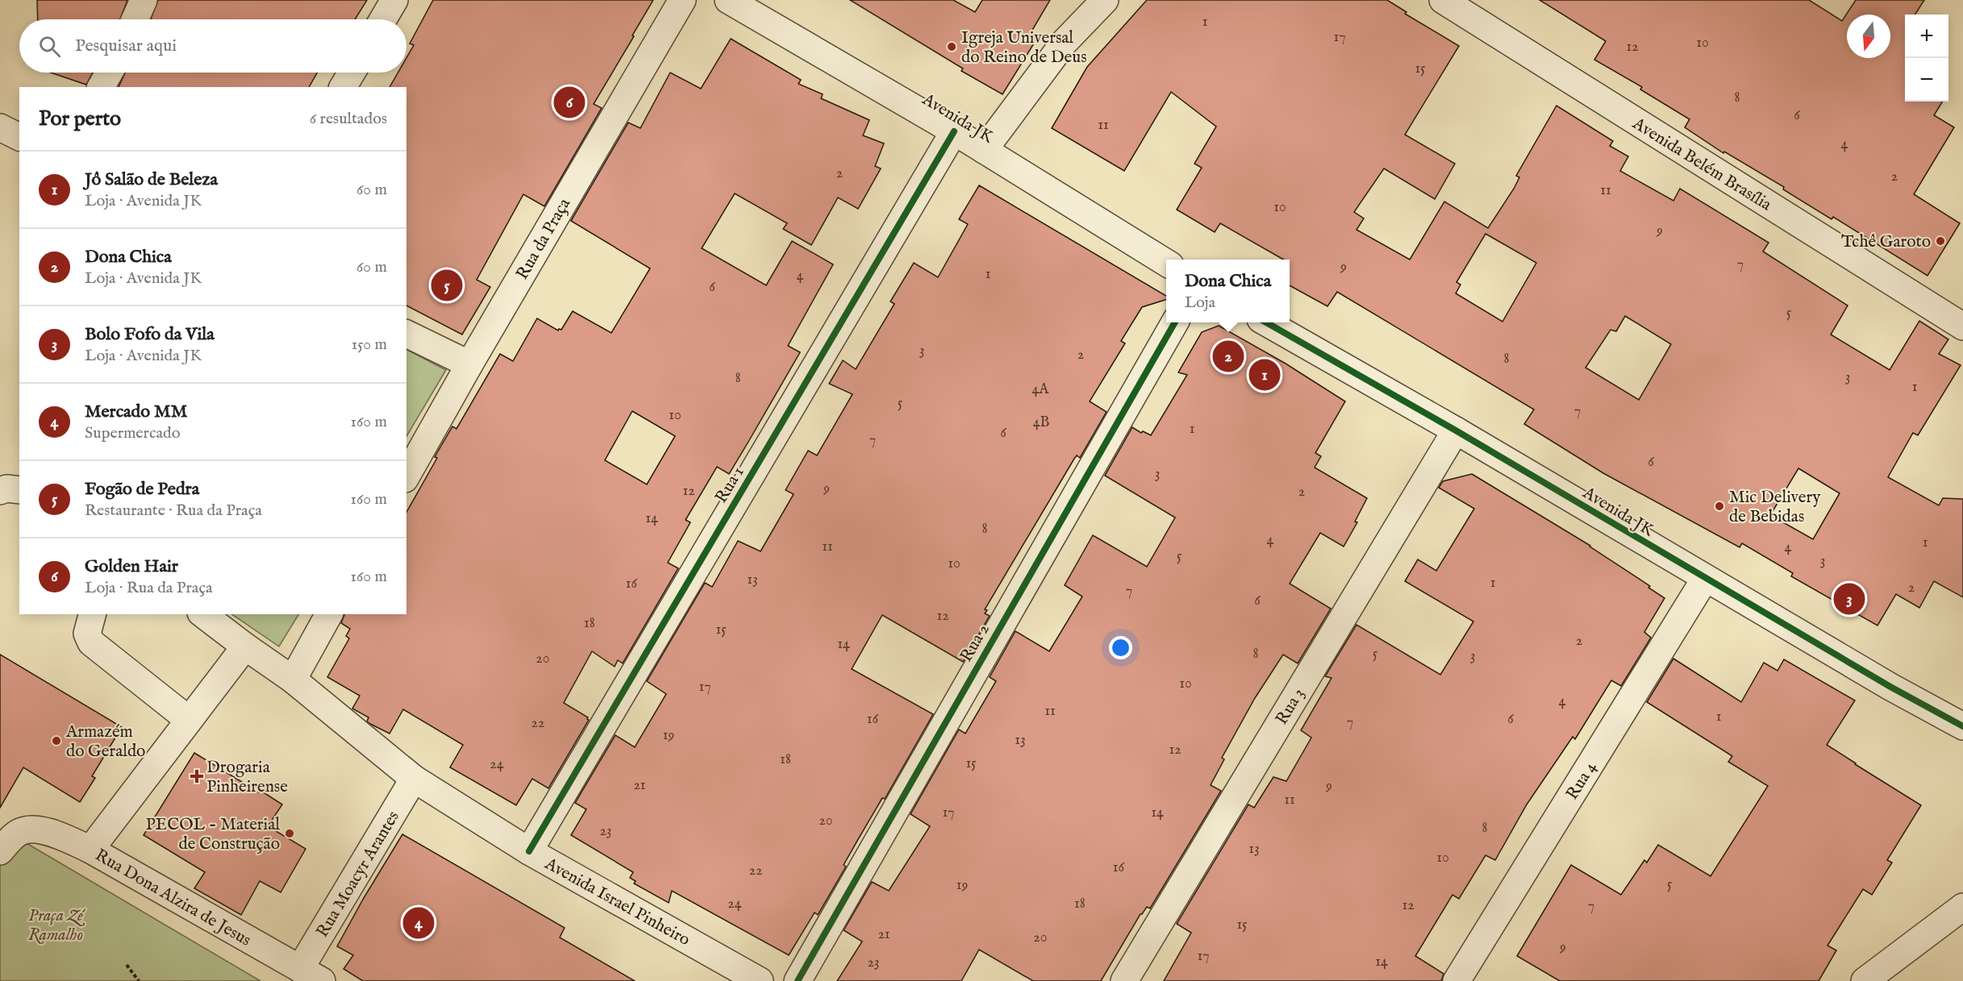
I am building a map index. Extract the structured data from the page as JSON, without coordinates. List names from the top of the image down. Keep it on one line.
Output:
{"streets":{"street":["Avenida JK","Avenida Belém Brasília","Rua da Praça","Rua 1","Rua 2","Rua 3","Rua 4","Rua Moacyr Arantes","Rua Dona Alzira de Jesus","Avenida Israel Pinheiro"]},"crossings":[["Avenida JK","Rua 1"],["Avenida JK","Rua 3"],["Avenida JK","Rua 4"],["Rua 1","Avenida Israel Pinheiro"],["Rua Moacyr Arantes","Rua Dona Alzira de Jesus"],["Rua Moacyr Arantes","Avenida Israel Pinheiro"]],"parks":["Praça Zé Ramalho"],"places":{"other":["Igreja Universal do Reino de Deus","Tchê Garoto","Mic Delivery de Bebidas","Armazém do Geraldo","PECOL - Material de Construção"],"health":["Drogaria Pinheirense"]},"house_numbers":["1","17","10","12","15","8","6","11","4","2","2","11","10","9","7","9","1","4","6","5","3","2","8","3","8","1","4A","5","7","10","4B","1","6","7","6","3","9","12","2","14","8","4","1","11","4","5","3","10","13","1","16","2","7","6","12","18","15","2","14","8","5","3","20","10","17","4","11","1","16","6","7","22","19","13","12","18","15","24","21","9","11","17","14","20","8","23","13","10","16","22","5","19","24","18","12","7","15","21","20","9","17","14","23"],"north":"bottom","page":{"map_buttons":["+","−"],"search":"Pesquisar aqui","pins":["6","5","2","1","3","4"],"heading":["Por perto","6 resultados"],"list":[{"mark":"1","name":"Jô Salão de Beleza","note":"Loja · Avenida JK","value":"60 m"},{"mark":"2","name":"Dona Chica","note":"Loja · Avenida JK","value":"60 m"},{"mark":"3","name":"Bolo Fofo da Vila","note":"Loja · Avenida JK","value":"150 m"},{"mark":"4","name":"Mercado MM","note":"Supermercado","value":"160 m"},{"mark":"5","name":"Fogão de Pedra","note":"Restaurante · Rua da Praça","value":"160 m"},{"mark":"6","name":"Golden Hair","note":"Loja · Rua da Praça","value":"160 m"}],"popup":["Dona Chica","Loja"]}}
